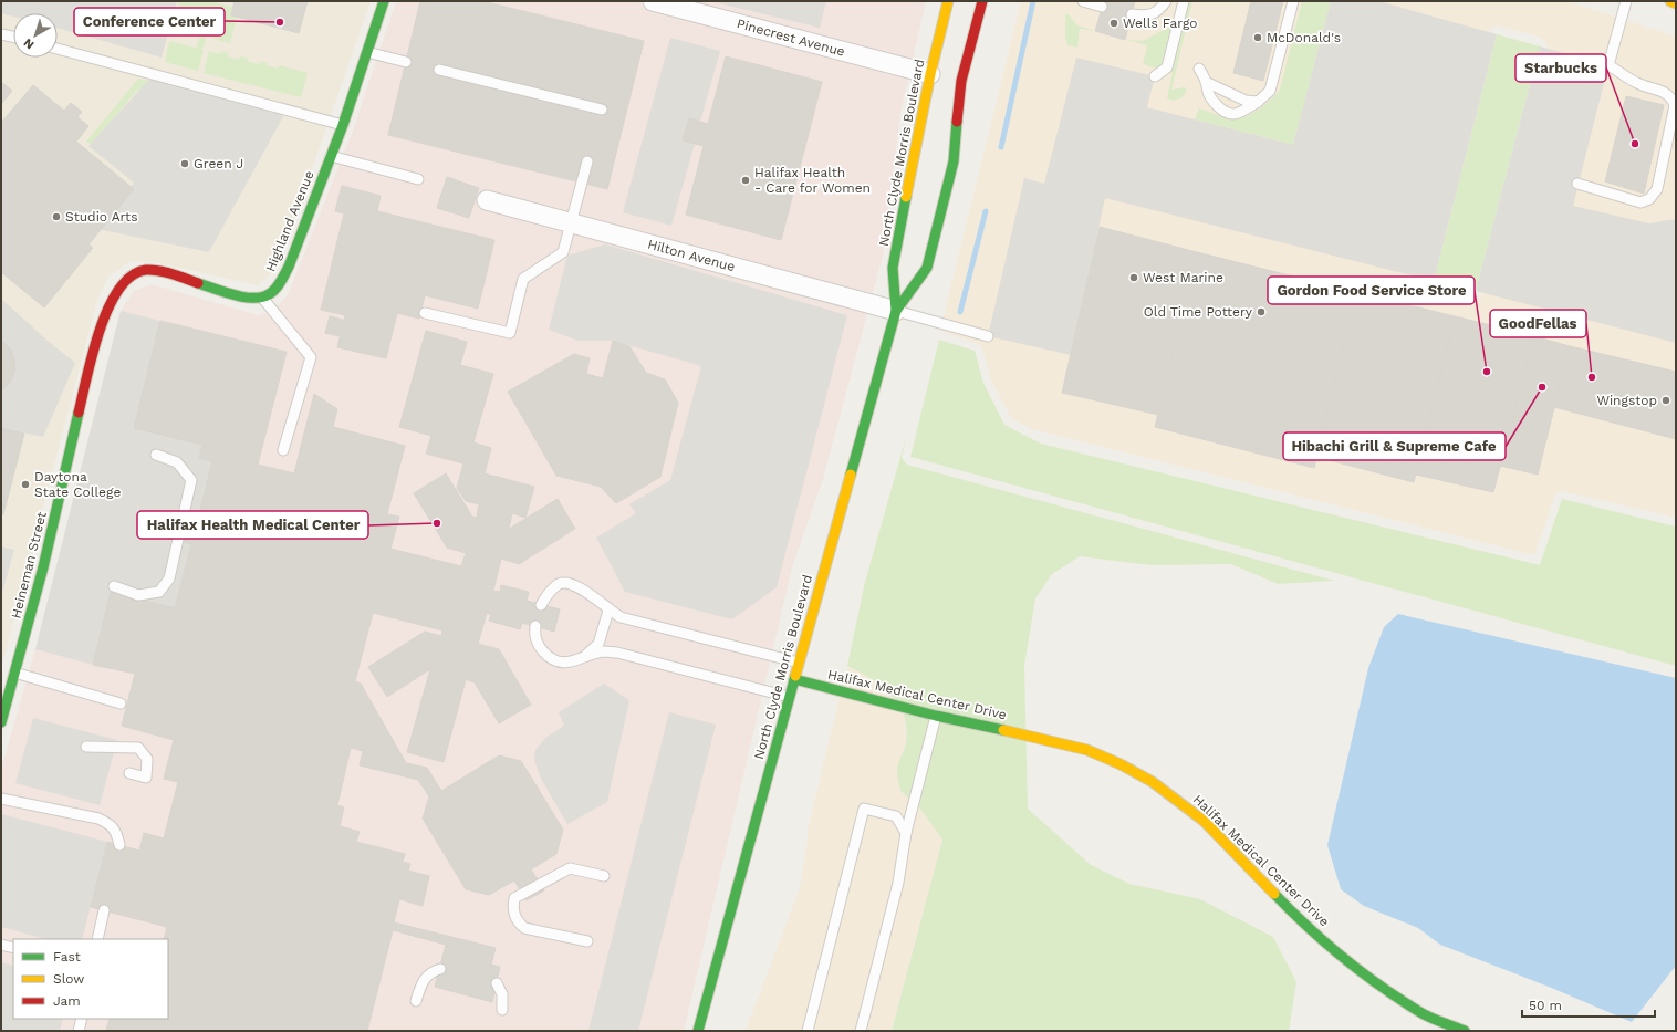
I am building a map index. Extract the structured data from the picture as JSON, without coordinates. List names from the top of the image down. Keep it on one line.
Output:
{"streets":{"street":["Pinecrest Avenue","North Clyde Morris Boulevard","Highland Avenue","Hilton Avenue","Heineman Street","Halifax Medical Center Drive"]},"crossings":[["Pinecrest Avenue","North Clyde Morris Boulevard"],["North Clyde Morris Boulevard","Hilton Avenue"],["North Clyde Morris Boulevard","Halifax Medical Center Drive"],["Highland Avenue","Heineman Street"]],"places":["Conference Center","Wells Fargo","McDonald's","Starbucks","Green J","Halifax Health - Care for Women","Studio Arts","West Marine","Old Time Pottery","Gordon Food Service Store","GoodFellas","Hibachi Grill & Supreme Cafe","Wingstop","Daytona State College","Halifax Health Medical Center"],"legend":["Fast","Slow","Jam"],"scale_bar":"50 m","north":"bottom left"}
